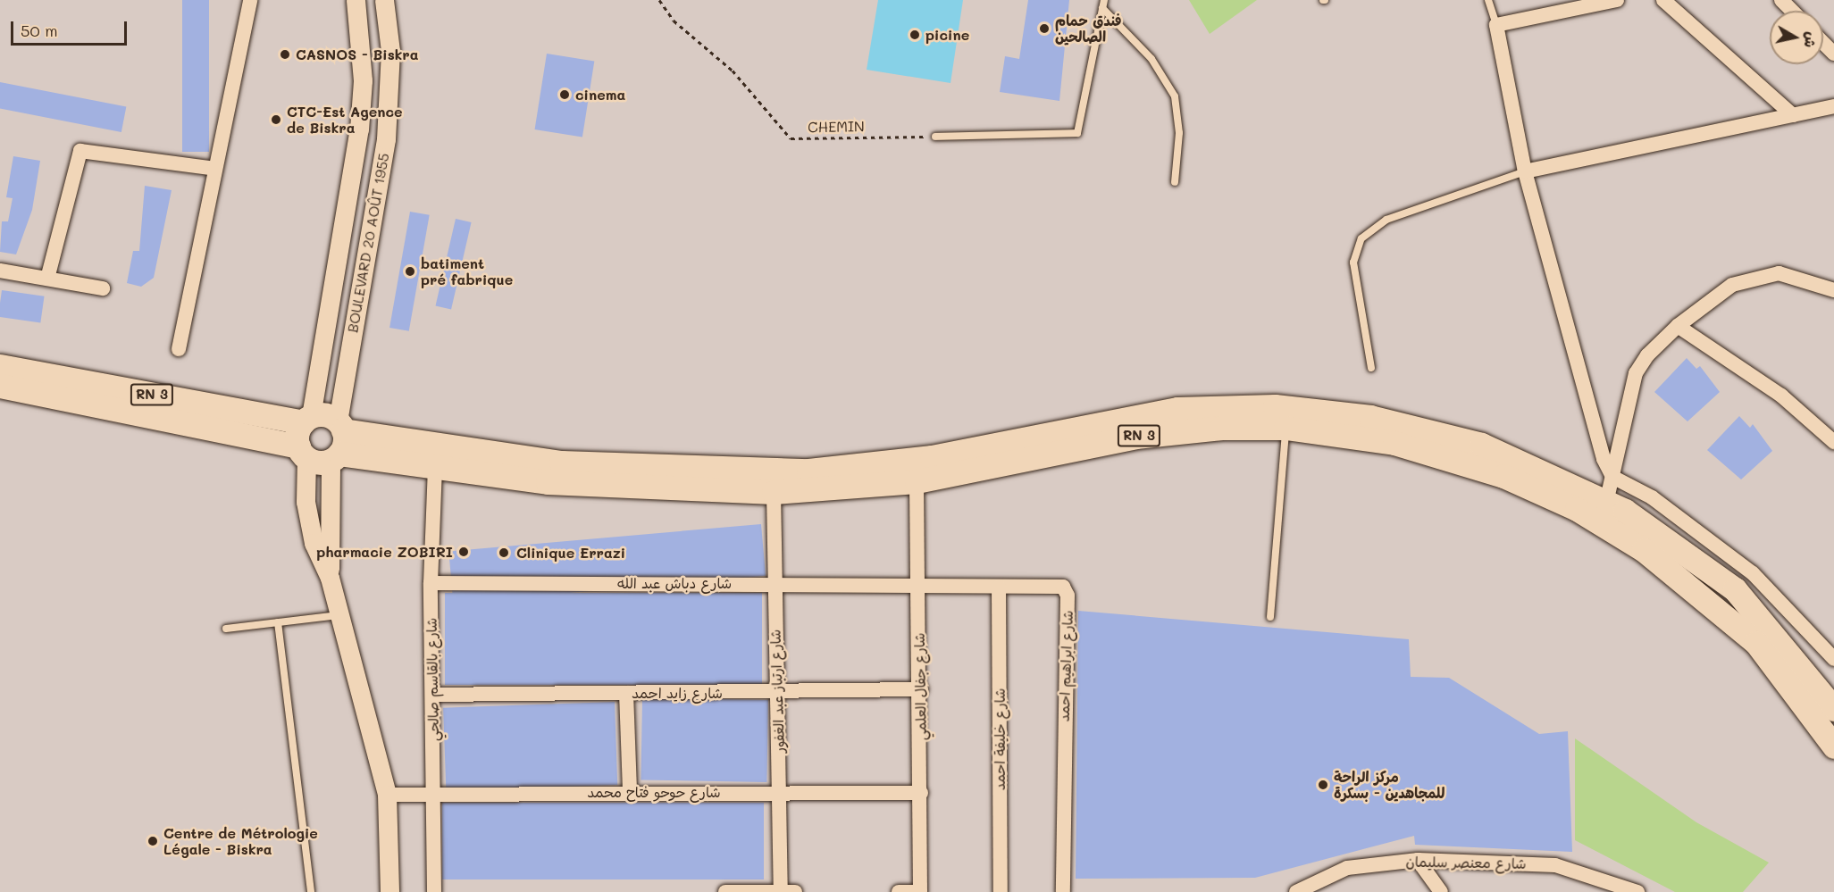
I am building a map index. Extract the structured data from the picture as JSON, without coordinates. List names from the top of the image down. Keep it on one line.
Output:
{"streets":{"main road":["RN 3"],"street":["BOULEVARD 20 AOÛT 1955","شارع دباش عبد الله","شارع ابراهيم احمد","شارع بالقاسم صالحي","شارع جفال العلمي","شارع ارتباز عبد الغفور","شارع زايد احمد","شارع خليفة احمد","شارع حوحو فتاح محمد","شارع معنصر سليمان"],"path":["CHEMIN"]},"crossings":[["BOULEVARD 20 AOÛT 1955","RN 3"],["RN 3","شارع بالقاسم صالحي"],["RN 3","شارع جفال العلمي"],["RN 3","شارع ارتباز عبد الغفور"],["شارع دباش عبد الله","شارع ابراهيم احمد"],["شارع دباش عبد الله","شارع بالقاسم صالحي"],["شارع دباش عبد الله","شارع جفال العلمي"],["شارع دباش عبد الله","شارع ارتباز عبد الغفور"],["شارع ابراهيم احمد","شارع جفال العلمي"],["شارع ابراهيم احمد","شارع خليفة احمد"],["شارع بالقاسم صالحي","شارع زايد احمد"],["شارع بالقاسم صالحي","شارع حوحو فتاح محمد"],["شارع جفال العلمي","شارع زايد احمد"],["شارع جفال العلمي","شارع حوحو فتاح محمد"],["شارع ارتباز عبد الغفور","شارع زايد احمد"],["شارع ارتباز عبد الغفور","شارع حوحو فتاح محمد"]],"places":["فندق حمام الصالحين","picine","CASNOS - Biskra","cinema","CTC-Est Agence de Biskra","batiment pré fabrique","pharmacie ZOBIRI","Clinique Errazi","مركز الراحة للمجاهدين - بسكرة","Centre de Métrologie Légale - Biskra"],"scale_bar":"50 m","north":"right"}
